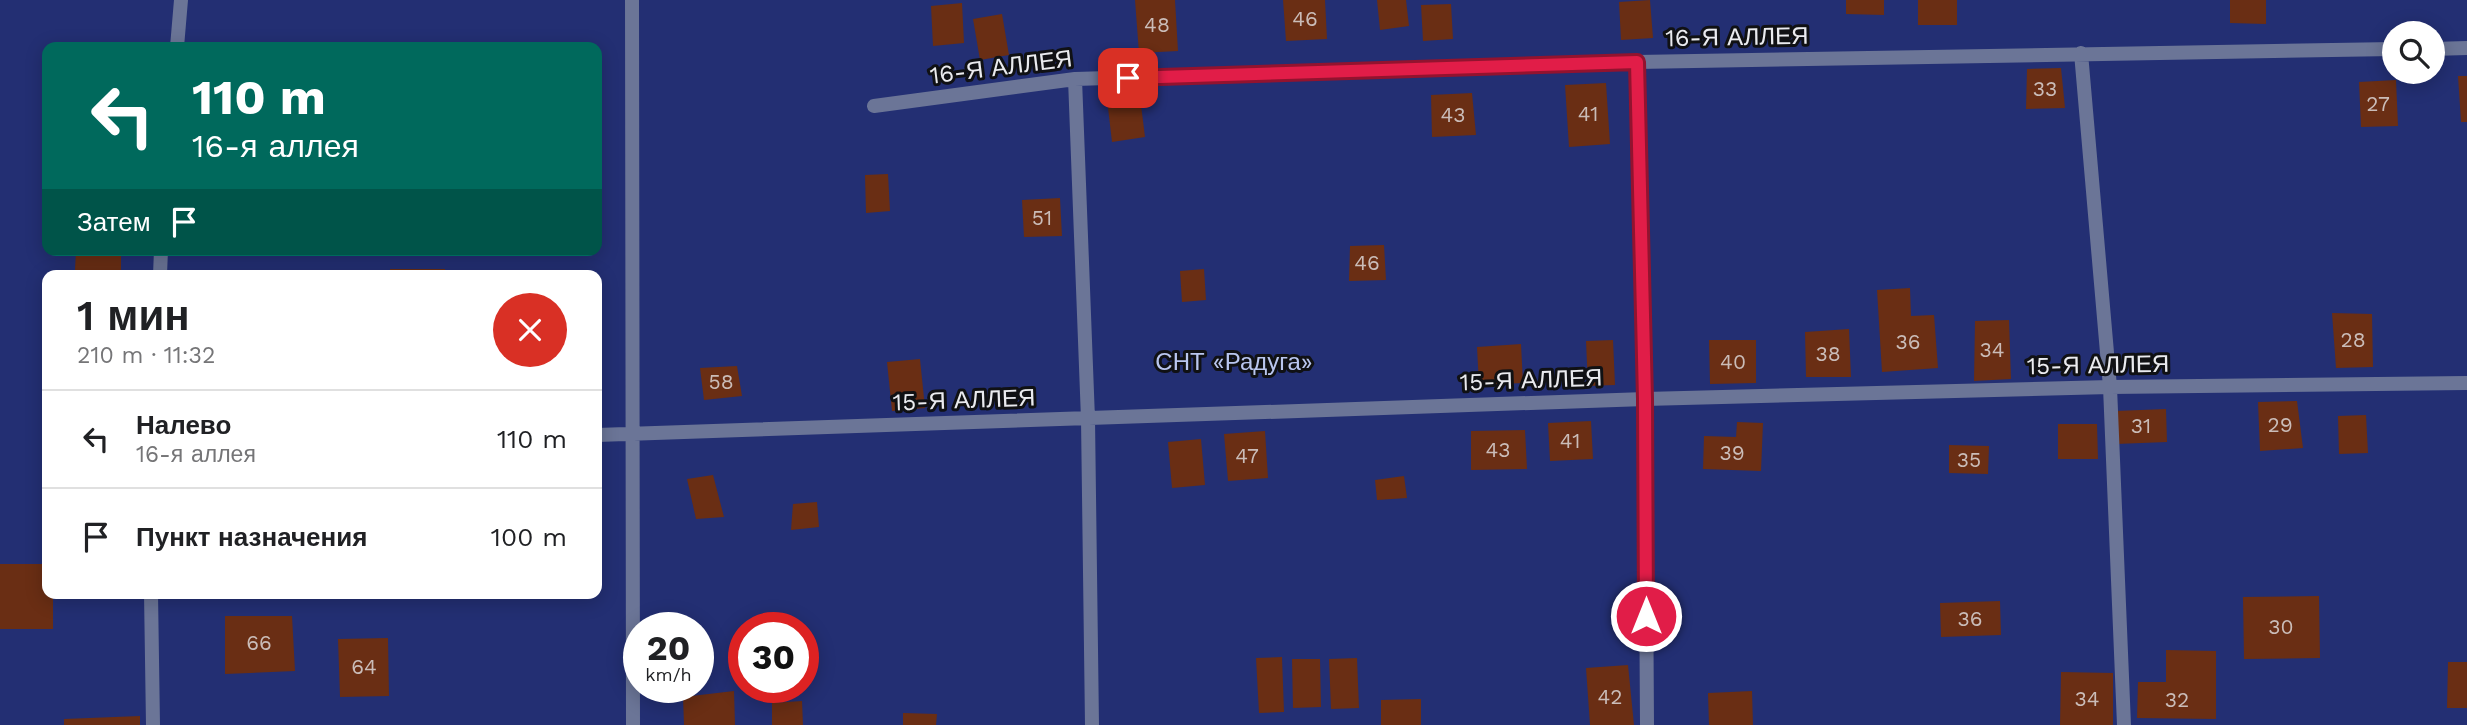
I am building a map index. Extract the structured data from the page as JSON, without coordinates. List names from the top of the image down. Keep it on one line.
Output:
{"streets":{"street":["16-Я АЛЛЕЯ","15-Я АЛЛЕЯ"]},"parks":["СНТ «Радуга»"],"house_numbers":["46","48","33","27","41","43","51","46","28","36","34","38","40","58","29","31","41","43","39","47","35","36","30","66","64","42","34","32"],"page":{"turn":["110 m","16-я аллея"],"then":"Затем","heading":["1 мин","210 m · 11:32"],"list":[{"name":"Налево","note":"16-я аллея","value":"110 m"},{"name":"Пункт назначения","value":"100 m"}],"speed":"20 km/h","limit":"30"}}
